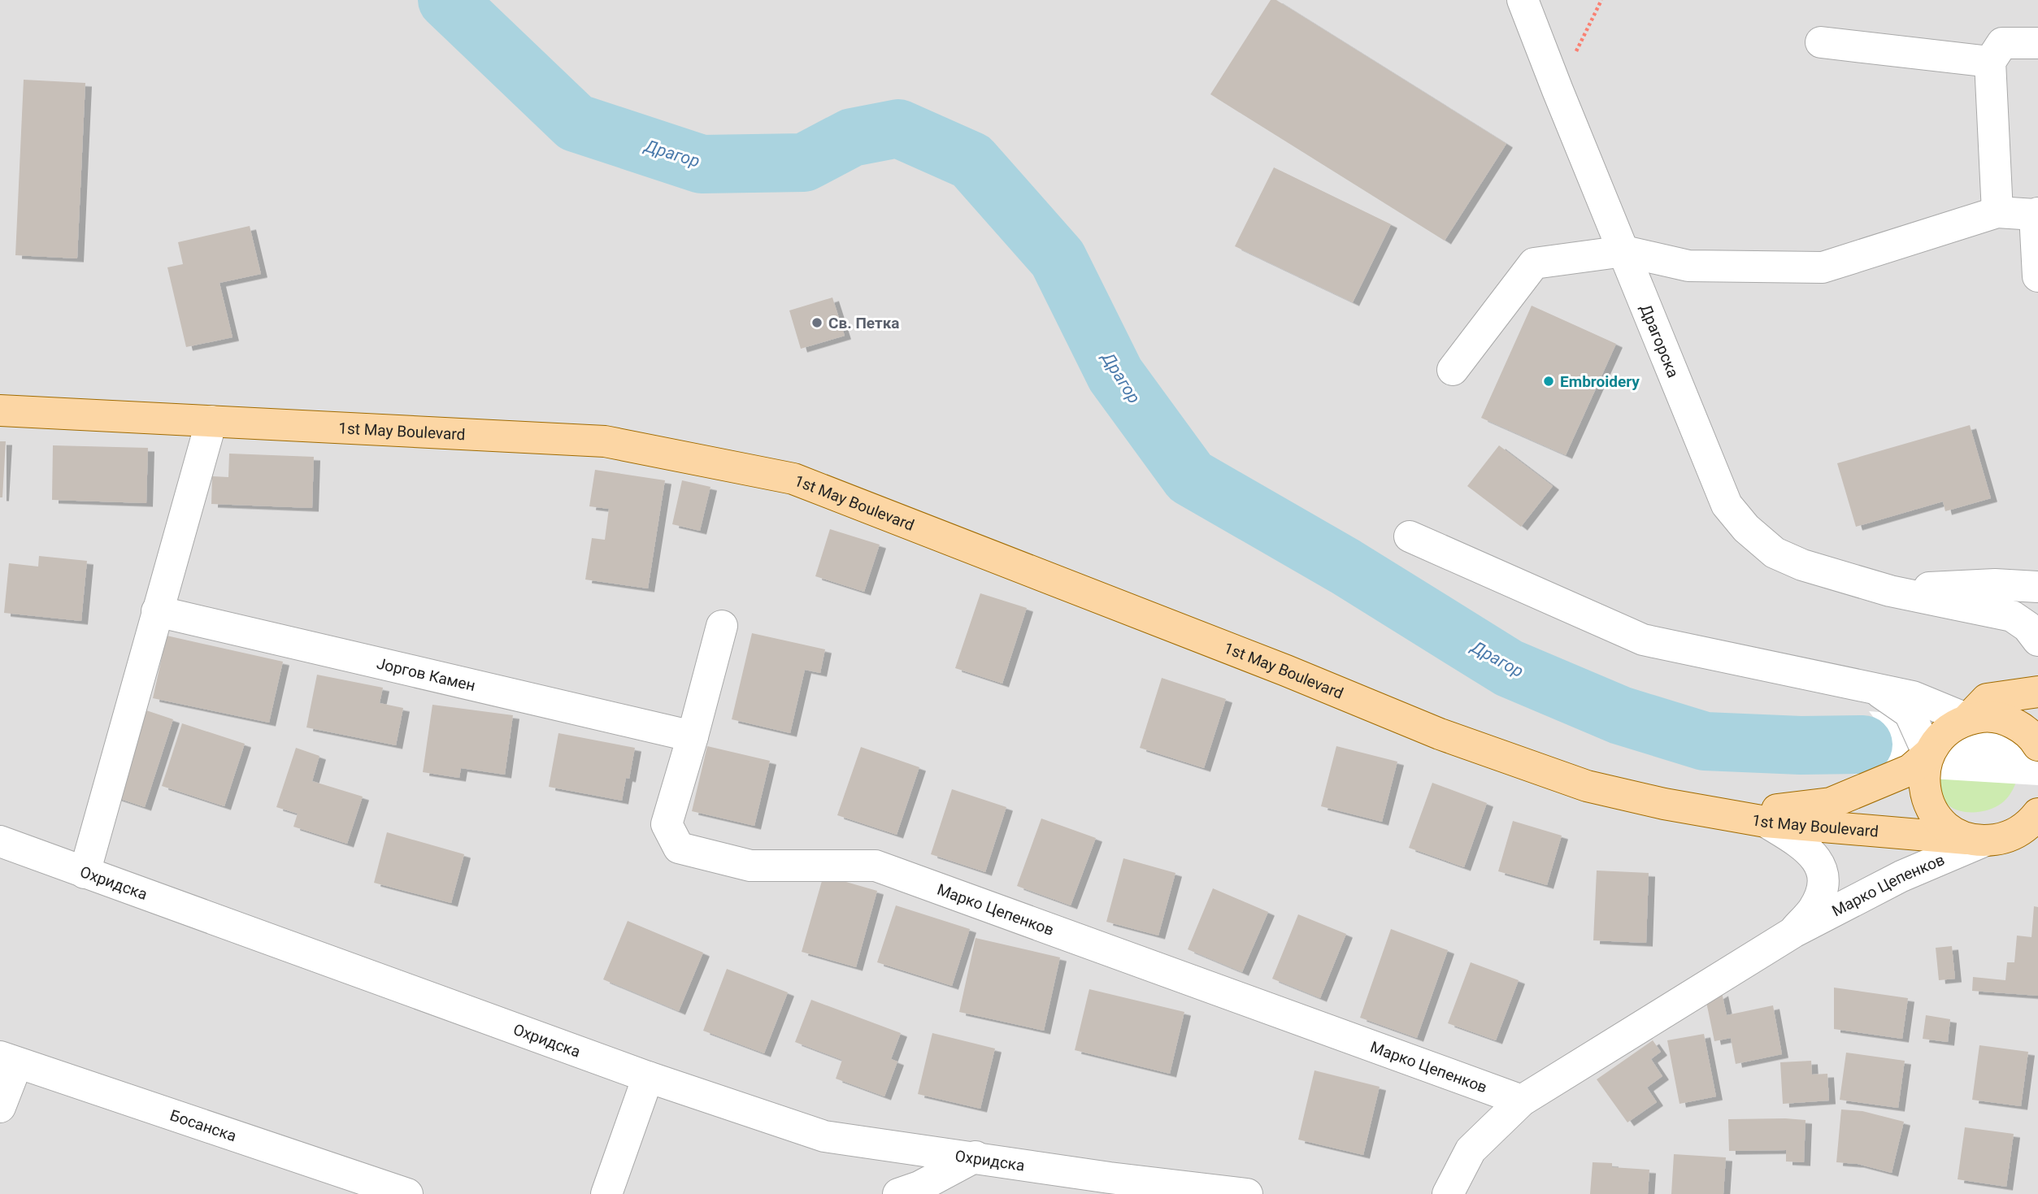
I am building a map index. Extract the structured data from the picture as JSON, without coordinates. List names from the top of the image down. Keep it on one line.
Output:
{"streets":{"main road":["1st May Boulevard"],"street":["Драгорска","Јоргов Камен","Охридска","Марко Цепенков","Босанска"]},"crossings":[["1st May Boulevard","Марко Цепенков"],["Јоргов Камен","Марко Цепенков"]],"water":["Драгор"],"places":["Св. Петка","Embroidery"]}
